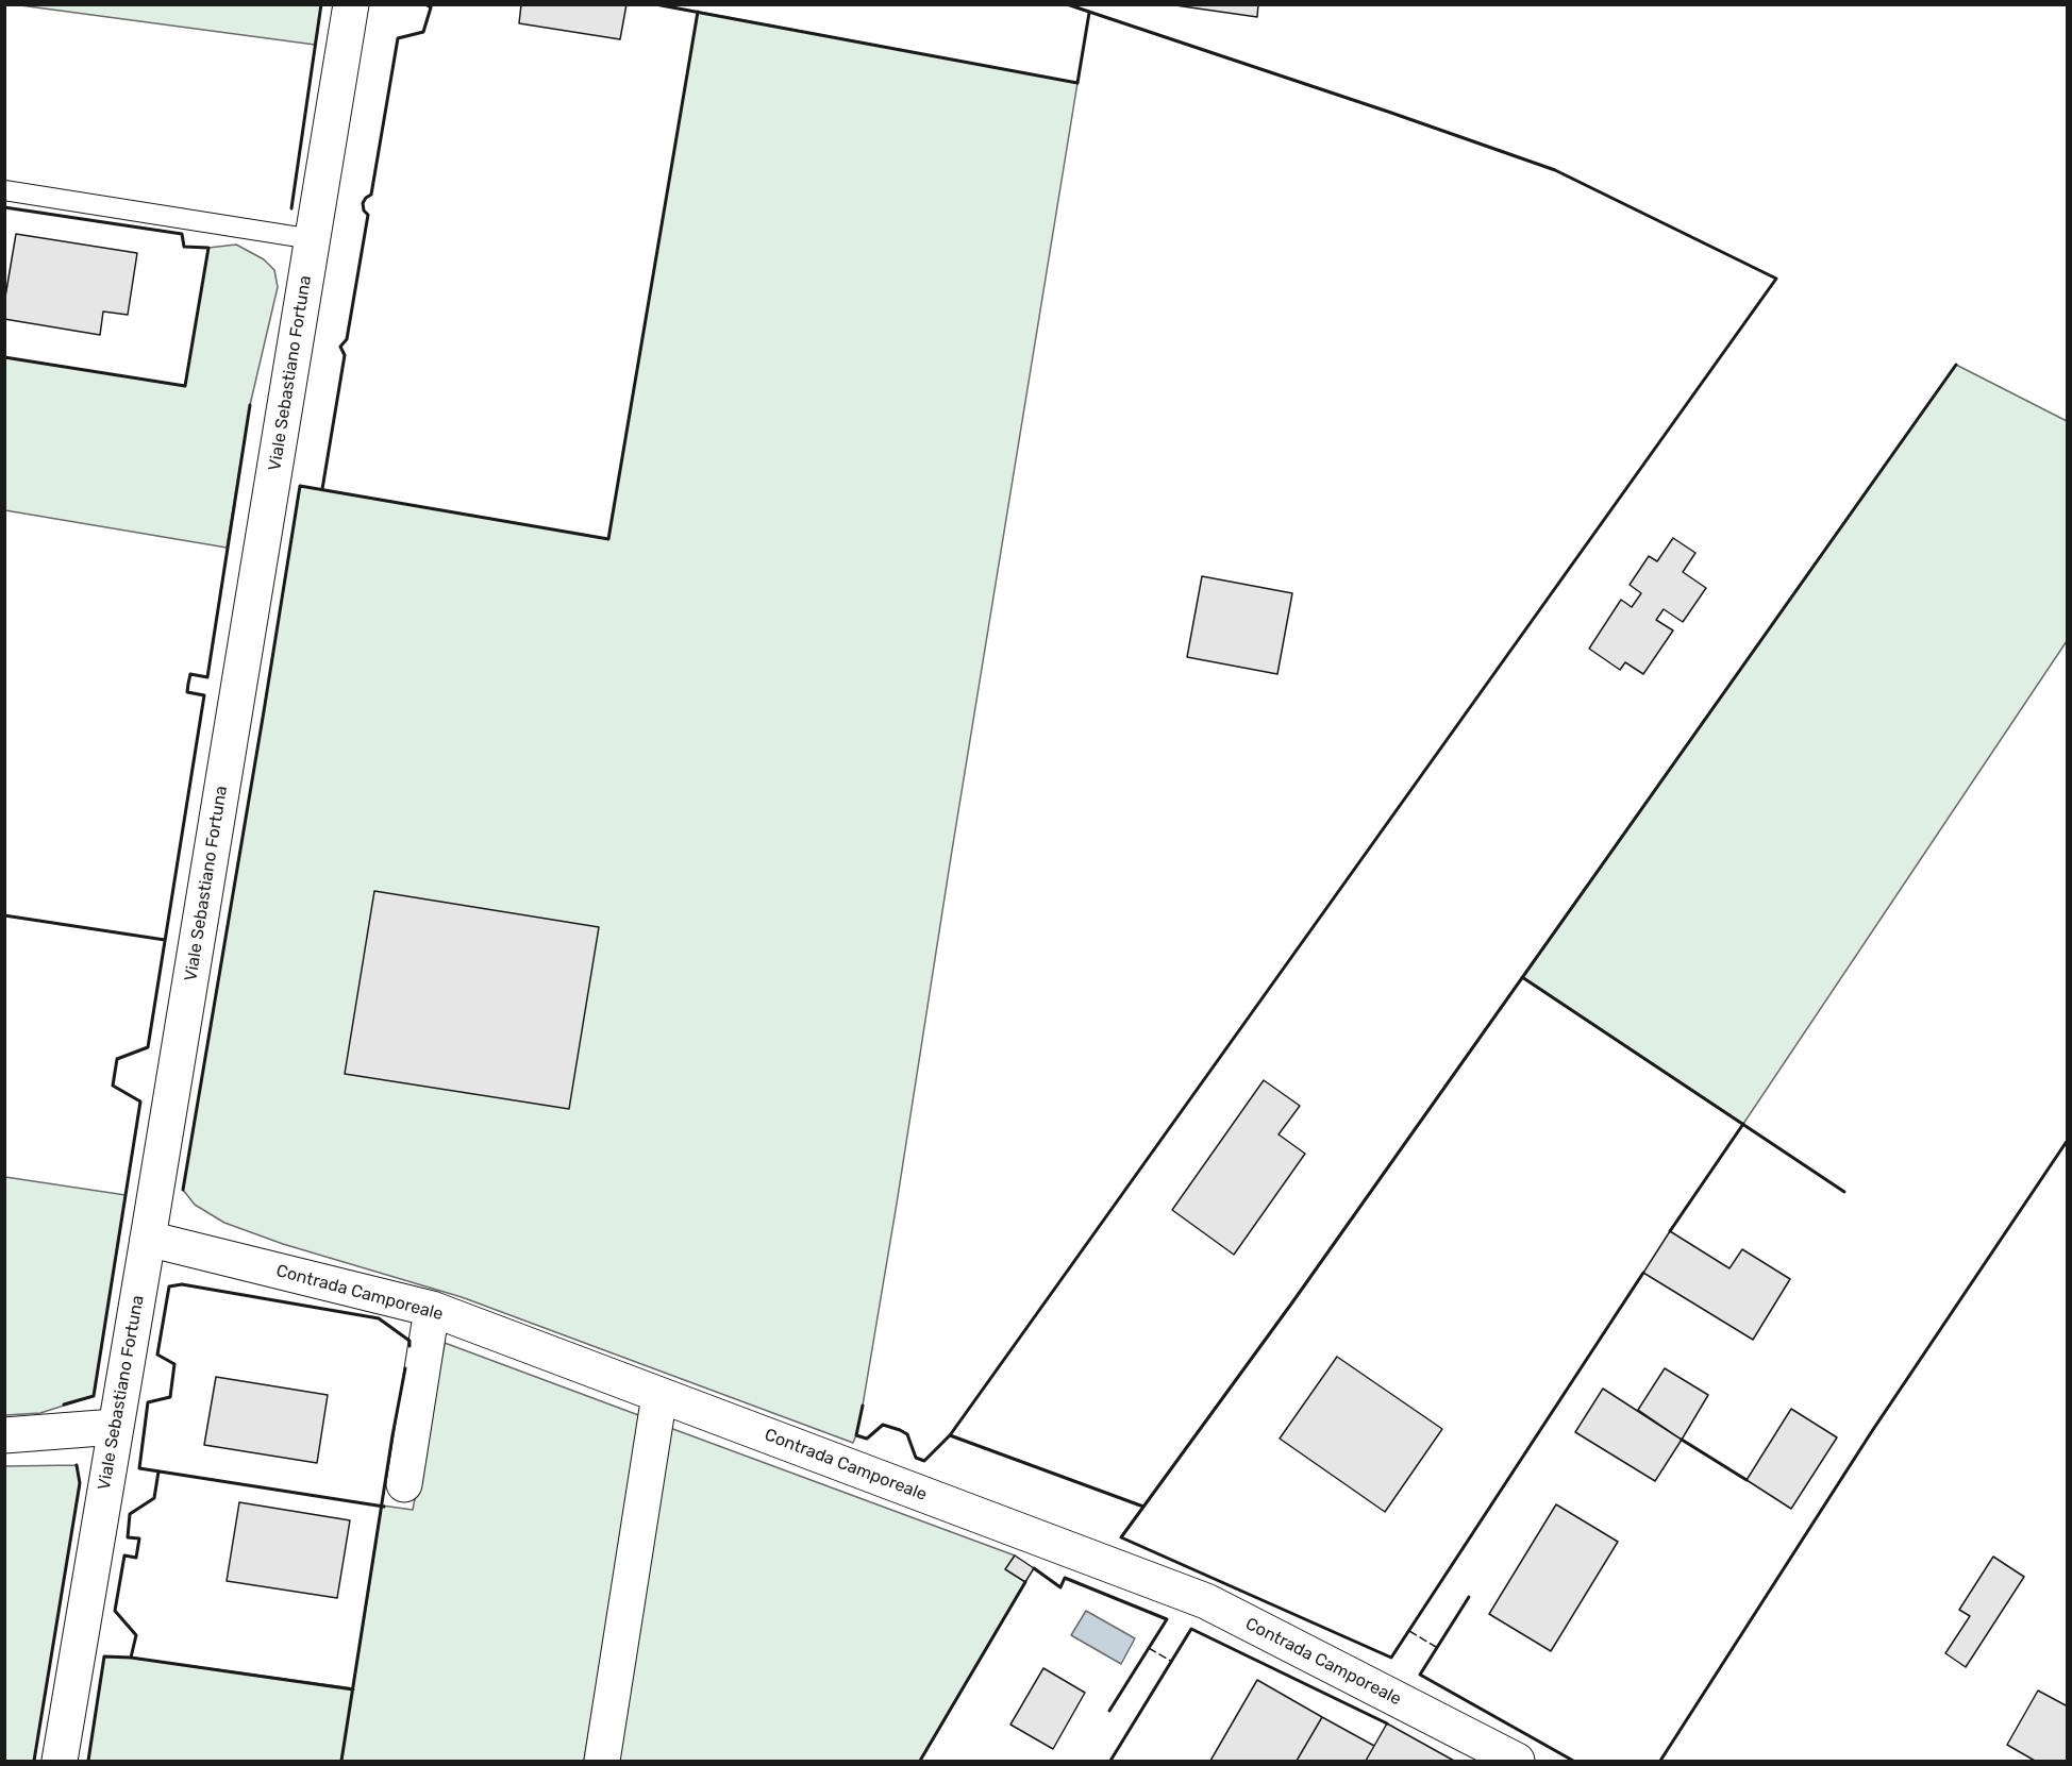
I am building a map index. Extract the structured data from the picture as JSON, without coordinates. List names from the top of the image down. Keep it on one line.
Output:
{"streets":{"street":["Viale Sebastiano Fortuna","Contrada Camporeale"]},"crossings":[["Viale Sebastiano Fortuna","Contrada Camporeale"]]}
